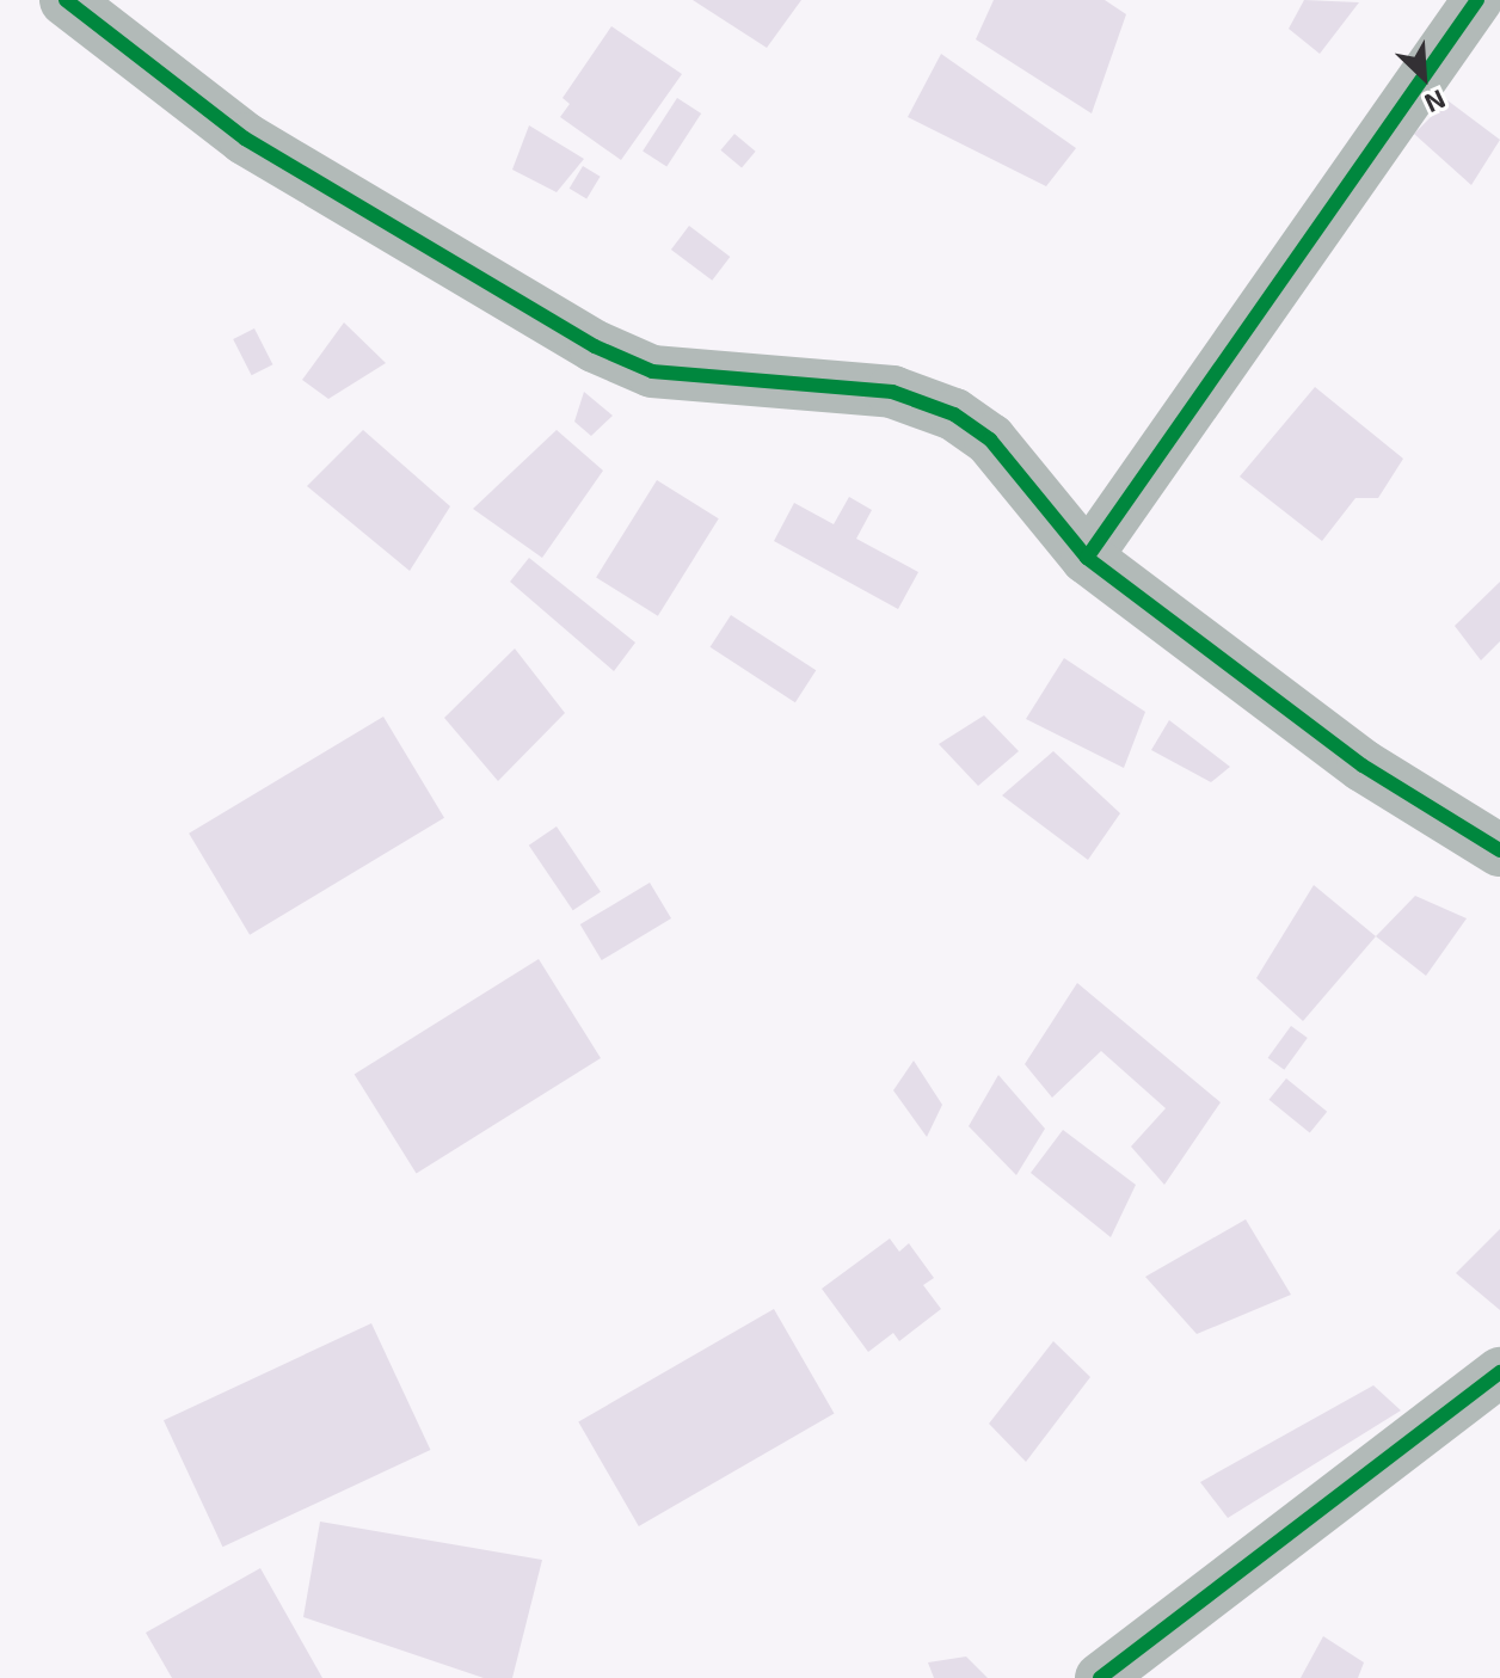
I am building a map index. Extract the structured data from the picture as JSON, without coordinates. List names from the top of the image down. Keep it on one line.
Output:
{"north":"bottom right"}
